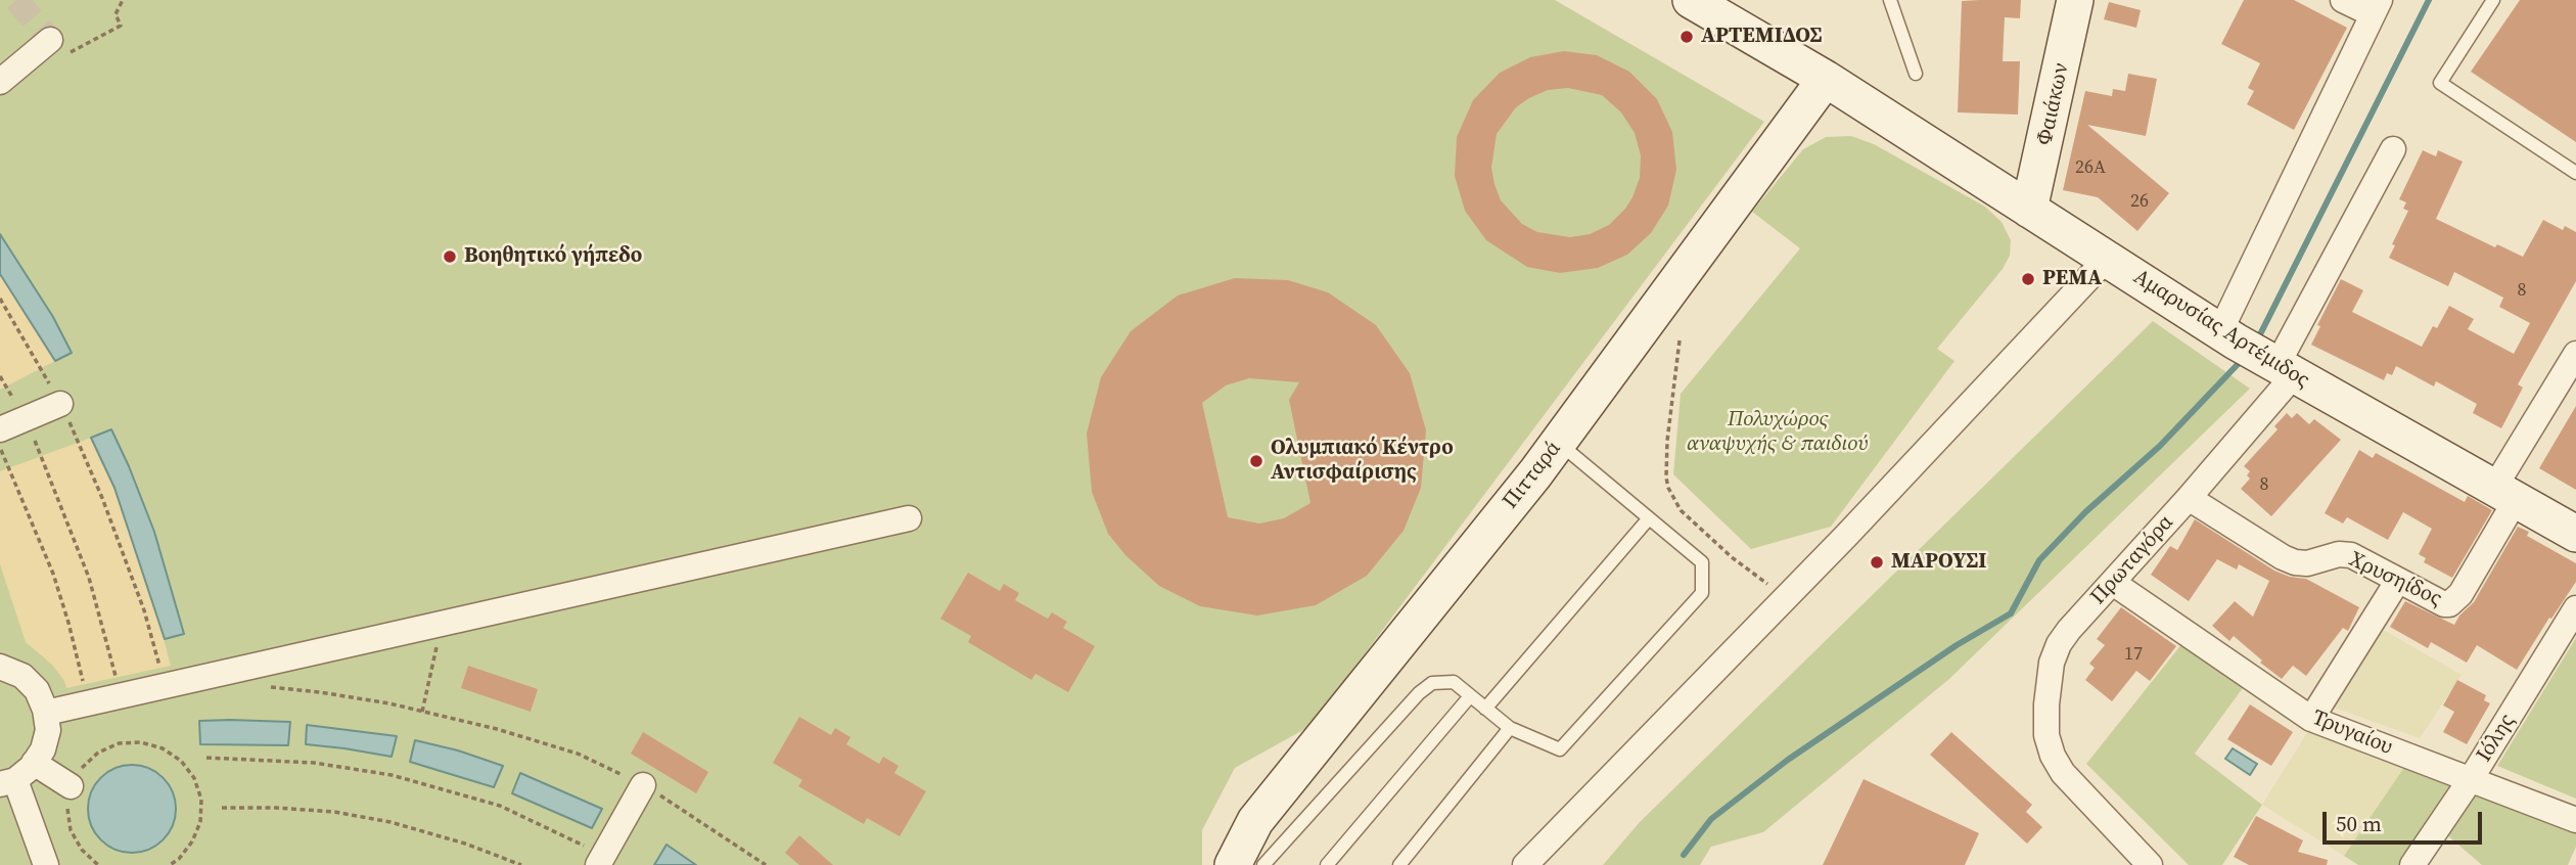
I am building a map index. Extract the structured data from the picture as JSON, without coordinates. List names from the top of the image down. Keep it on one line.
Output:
{"streets":{"street":["Φαιάκων","Αμαρυσίας Αρτέμιδος","Πιτταρά","Πρωταγόρα","Χρυσηίδος","Τρυγαίου","Ιόλης"]},"crossings":[["Φαιάκων","Αμαρυσίας Αρτέμιδος"],["Αμαρυσίας Αρτέμιδος","Πιτταρά"],["Αμαρυσίας Αρτέμιδος","Πρωταγόρα"],["Αμαρυσίας Αρτέμιδος","Χρυσηίδος"],["Πρωταγόρα","Χρυσηίδος"],["Πρωταγόρα","Τρυγαίου"],["Τρυγαίου","Ιόλης"]],"parks":["Πολυχώρος αναψυχής & παιδιού"],"places":["ΑΡΤΕΜΙΔΟΣ","Βοηθητικό γήπεδο","ΡΕΜΑ","Ολυμπιακό Κέντρο Αντισφαίρισης","ΜΑΡΟΥΣΙ"],"house_numbers":["26Α","26","8","8","17"],"scale_bar":"50 m"}
